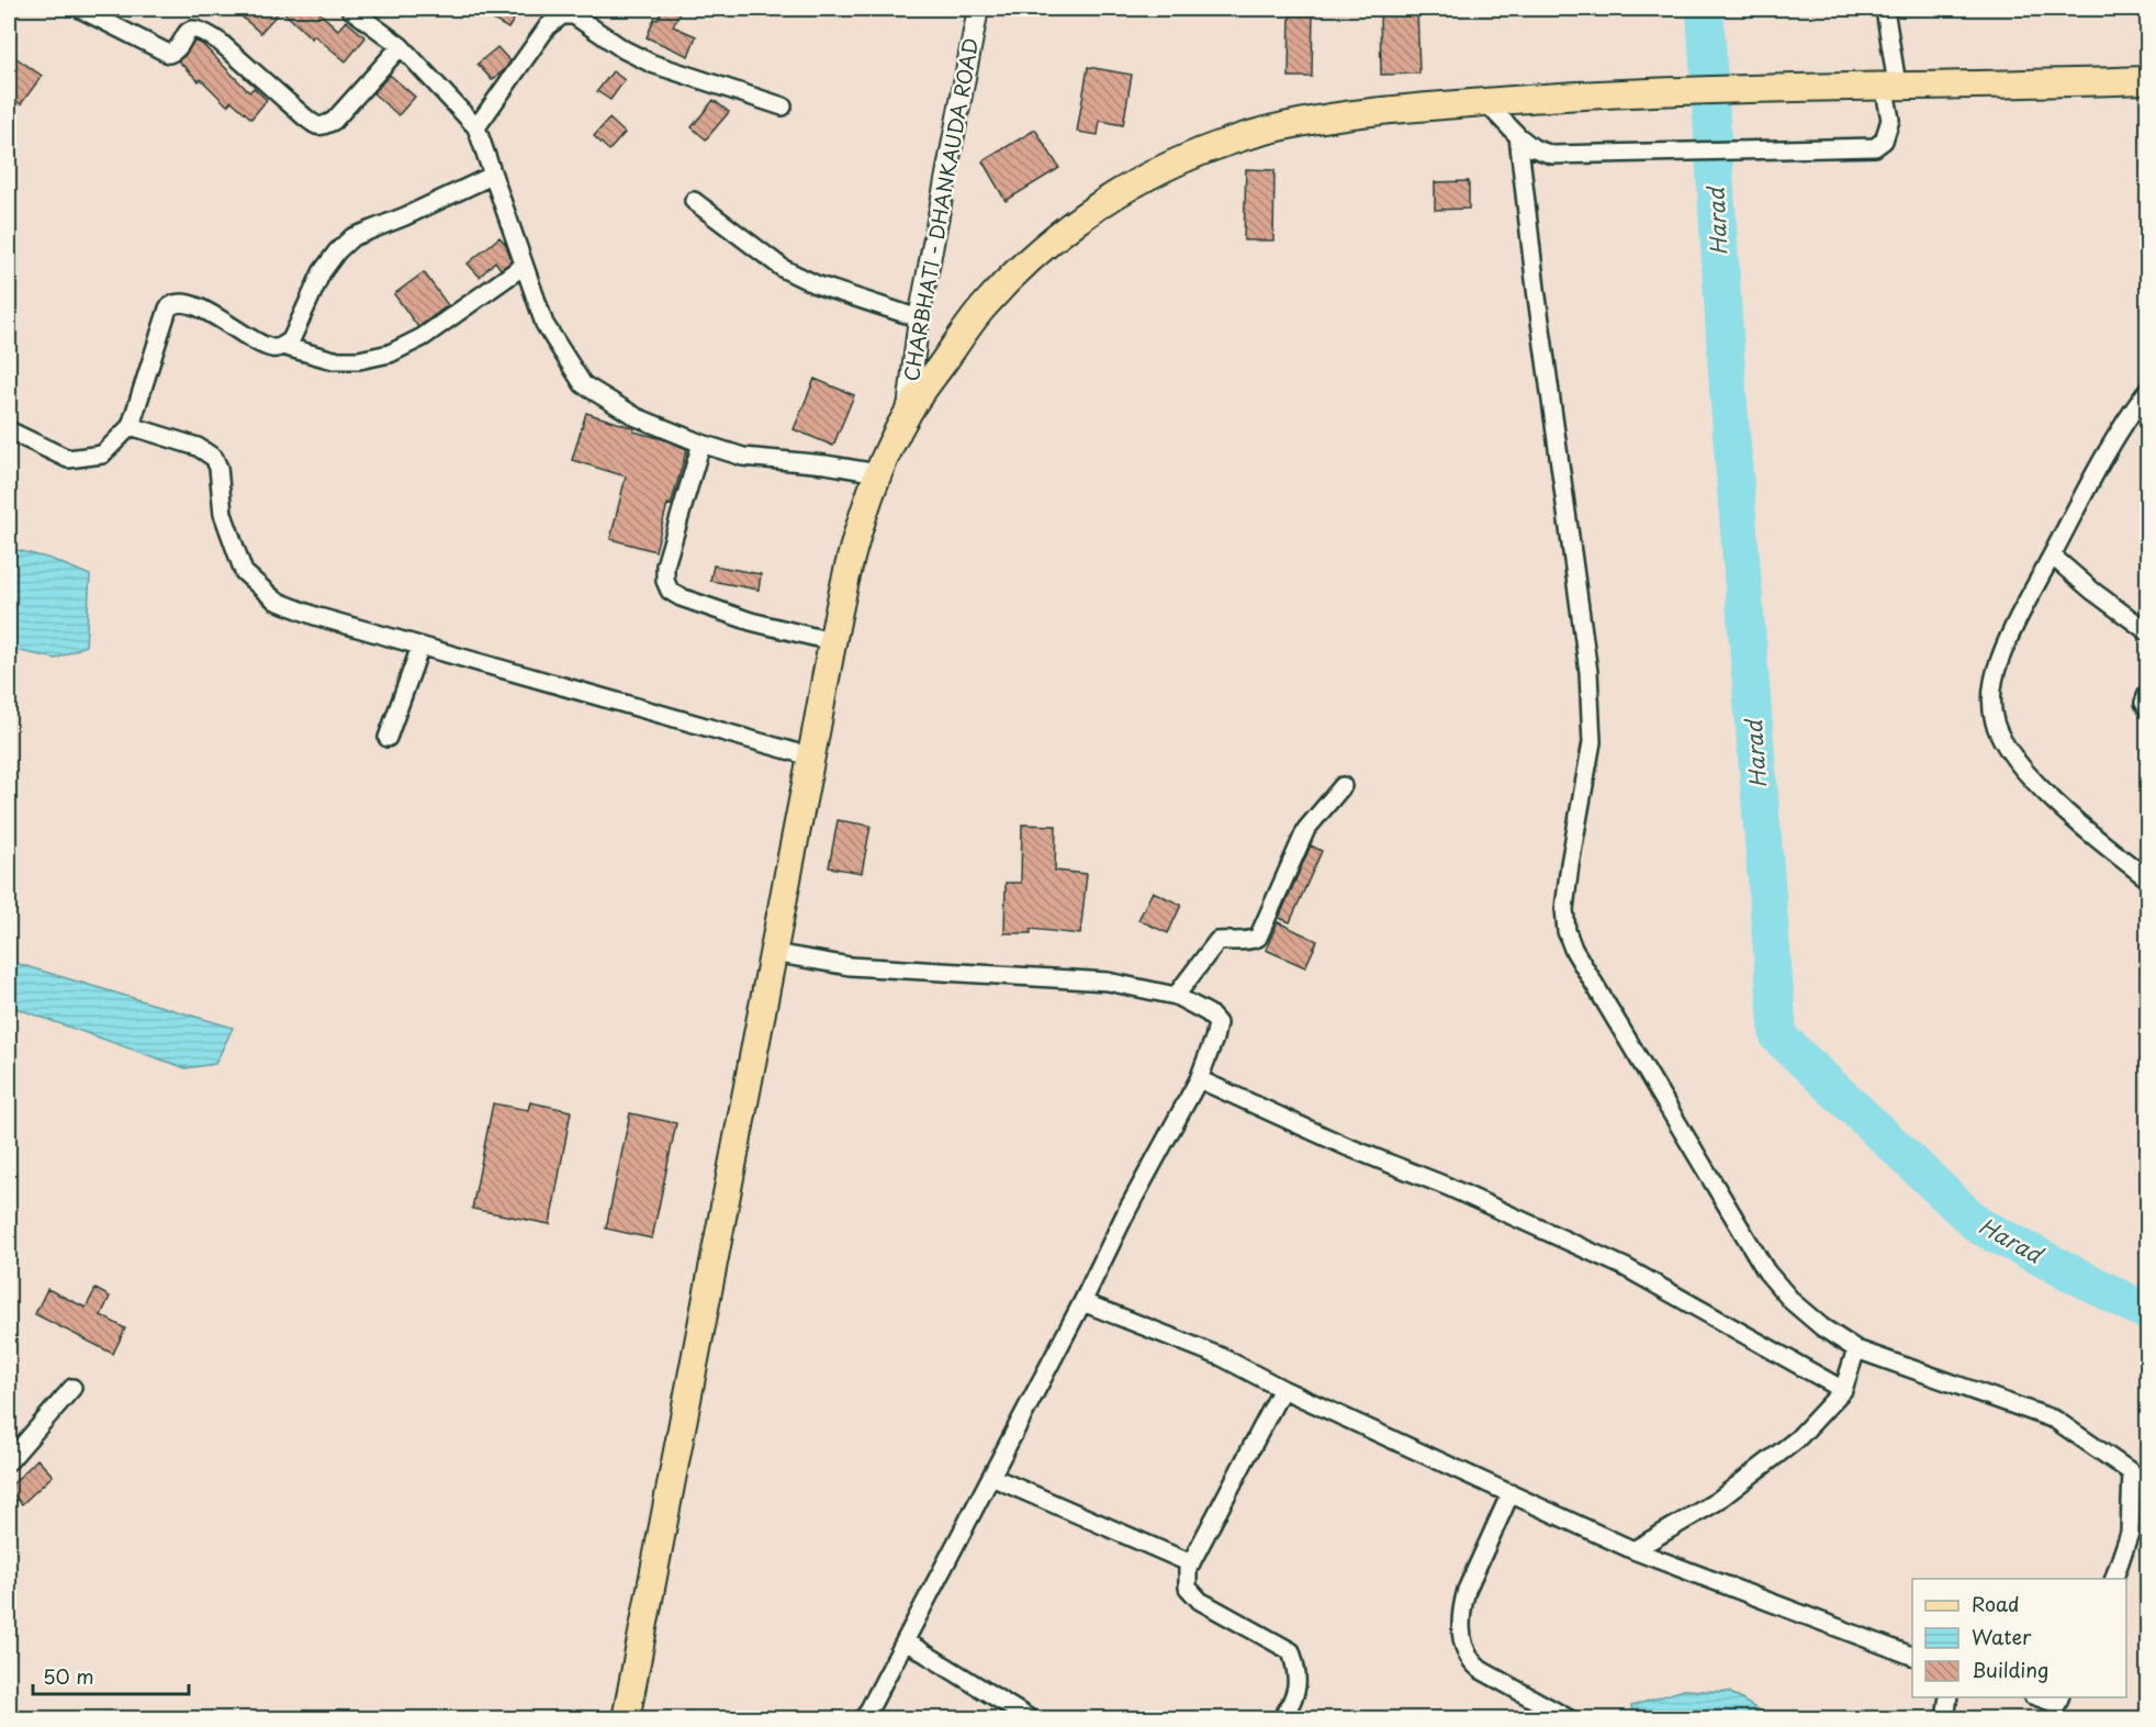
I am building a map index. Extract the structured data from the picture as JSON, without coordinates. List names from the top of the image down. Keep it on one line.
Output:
{"streets":{"street":["CHARBHATI - DHANKAUDA ROAD"]},"water":["Harad"],"legend":["Road","Water","Building"],"scale_bar":"50 m"}
